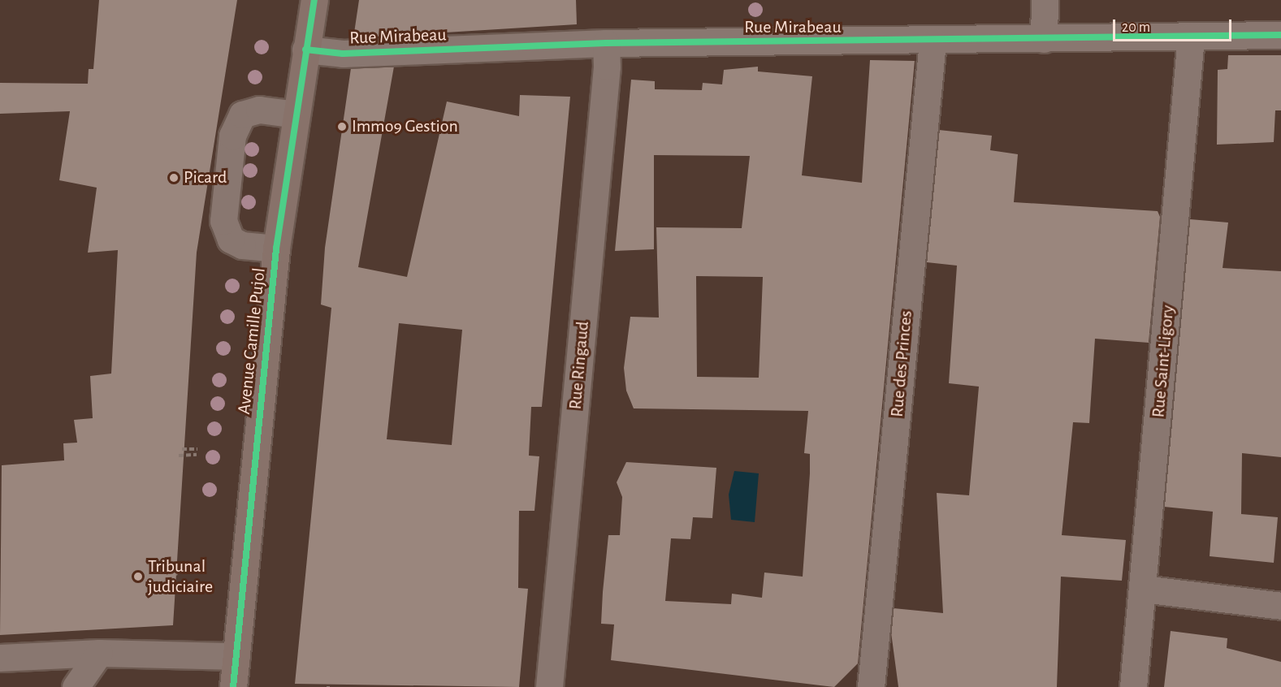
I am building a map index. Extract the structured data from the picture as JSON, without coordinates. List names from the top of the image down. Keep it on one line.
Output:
{"streets":{"main road":["Avenue Camille Pujol"],"street":["Rue Mirabeau","Rue Saint-Ligory","Rue des Princes","Rue Ringaud"]},"crossings":[["Rue Mirabeau","Avenue Camille Pujol"],["Rue Mirabeau","Rue Saint-Ligory"],["Rue Mirabeau","Rue des Princes"],["Rue Mirabeau","Rue Ringaud"]],"places":["Immo9 Gestion","Picard","Tribunal judiciaire"],"scale_bar":"20 m"}
